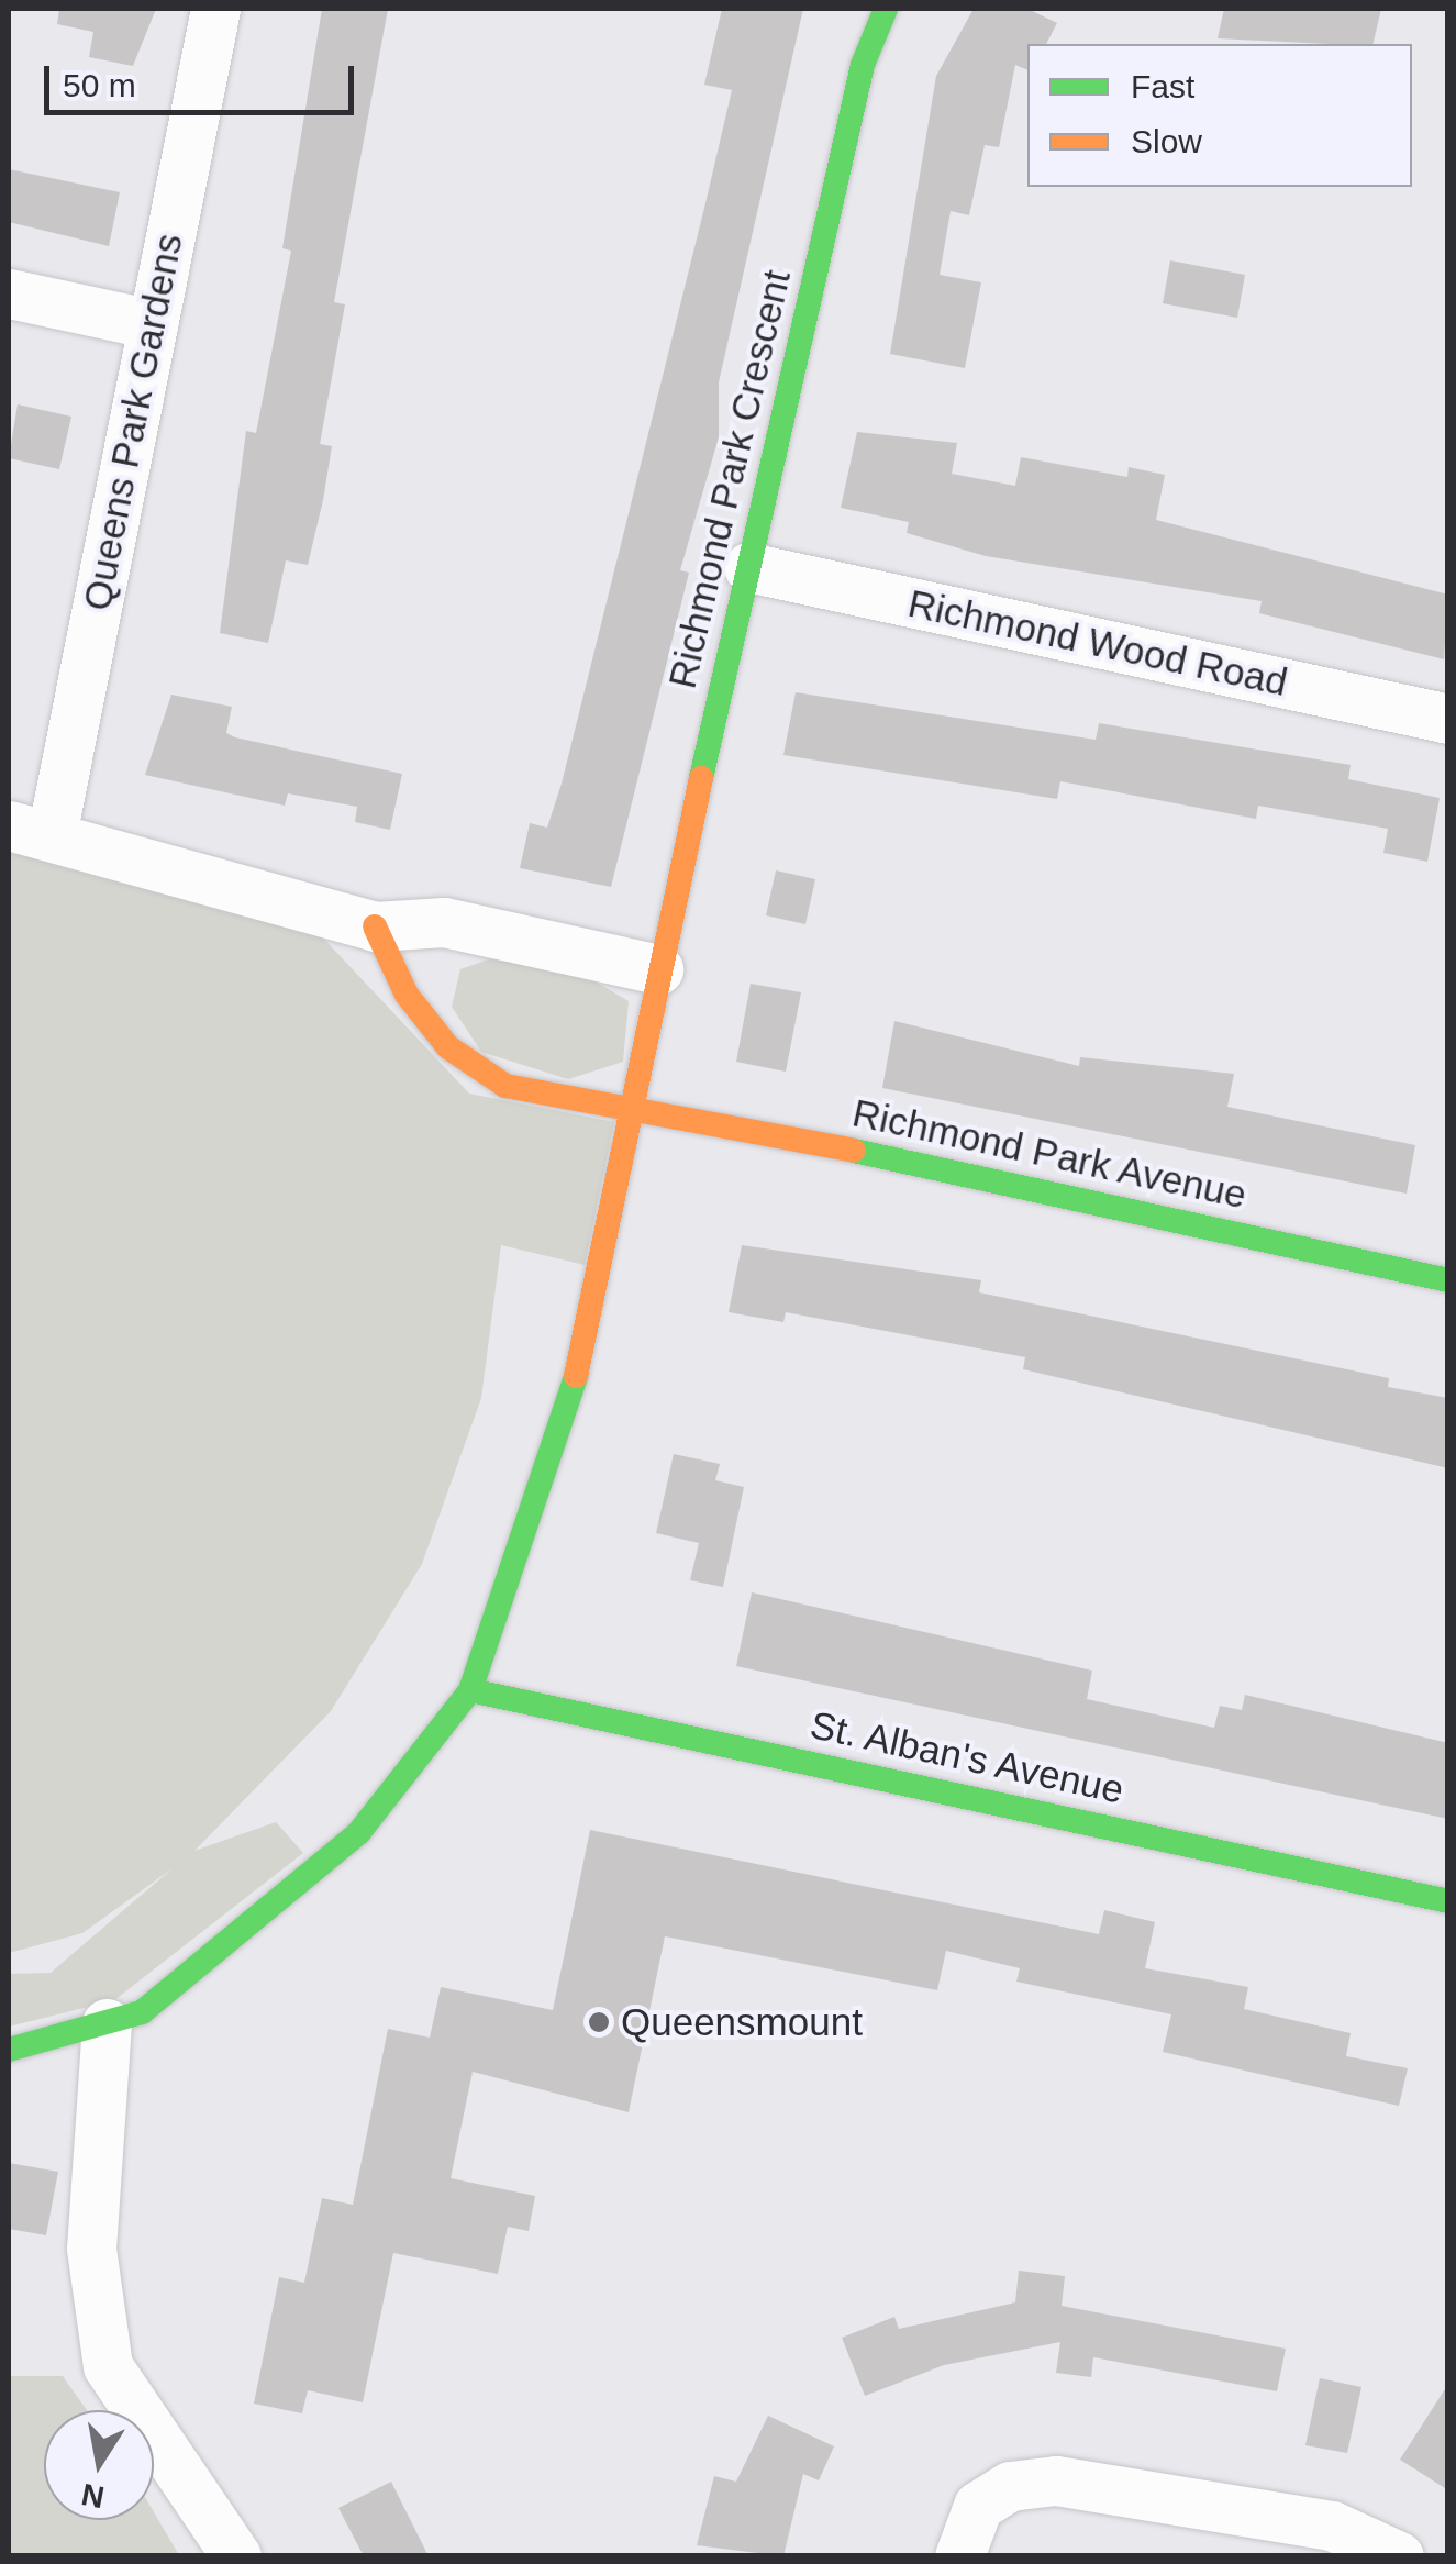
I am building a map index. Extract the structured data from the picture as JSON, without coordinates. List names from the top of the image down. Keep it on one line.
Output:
{"streets":{"street":["Queens Park Gardens","Richmond Park Crescent","Richmond Wood Road","Richmond Park Avenue","St. Alban's Avenue"]},"crossings":[["Richmond Park Crescent","Richmond Wood Road"],["Richmond Park Crescent","Richmond Park Avenue"],["Richmond Park Crescent","St. Alban's Avenue"]],"places":["Queensmount"],"legend":["Fast","Slow"],"scale_bar":"50 m","north":"bottom"}
